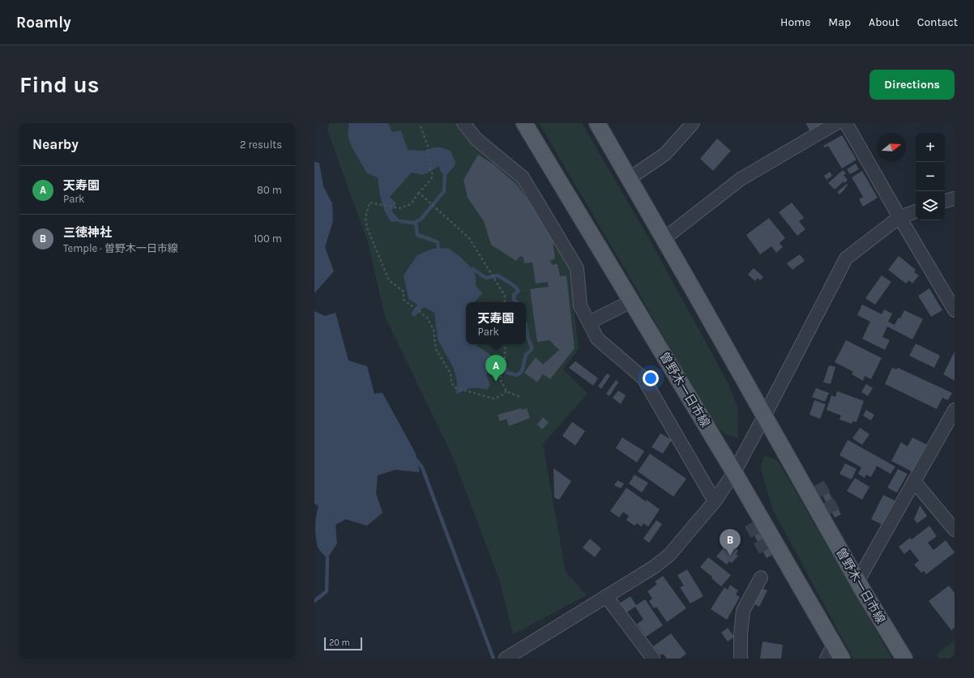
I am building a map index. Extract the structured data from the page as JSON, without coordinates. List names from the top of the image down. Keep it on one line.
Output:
{"streets":{"main road":["曽野木一日市線"]},"scale_bar":"20 m","north":"right","page":{"header":"Roamly","nav":["Home","Map","About","Contact"],"buttons":"Directions","title":"Find us","heading":["Nearby","2 results"],"map_buttons":["+","−"],"list":[{"mark":"A","name":"天寿園","note":"Park","value":"80 m"},{"mark":"B","name":"三徳神社","note":"Temple · 曽野木一日市線","value":"100 m"}],"popup":["天寿園","Park"],"pins":["A","B"],"scale":"20 m"}}
